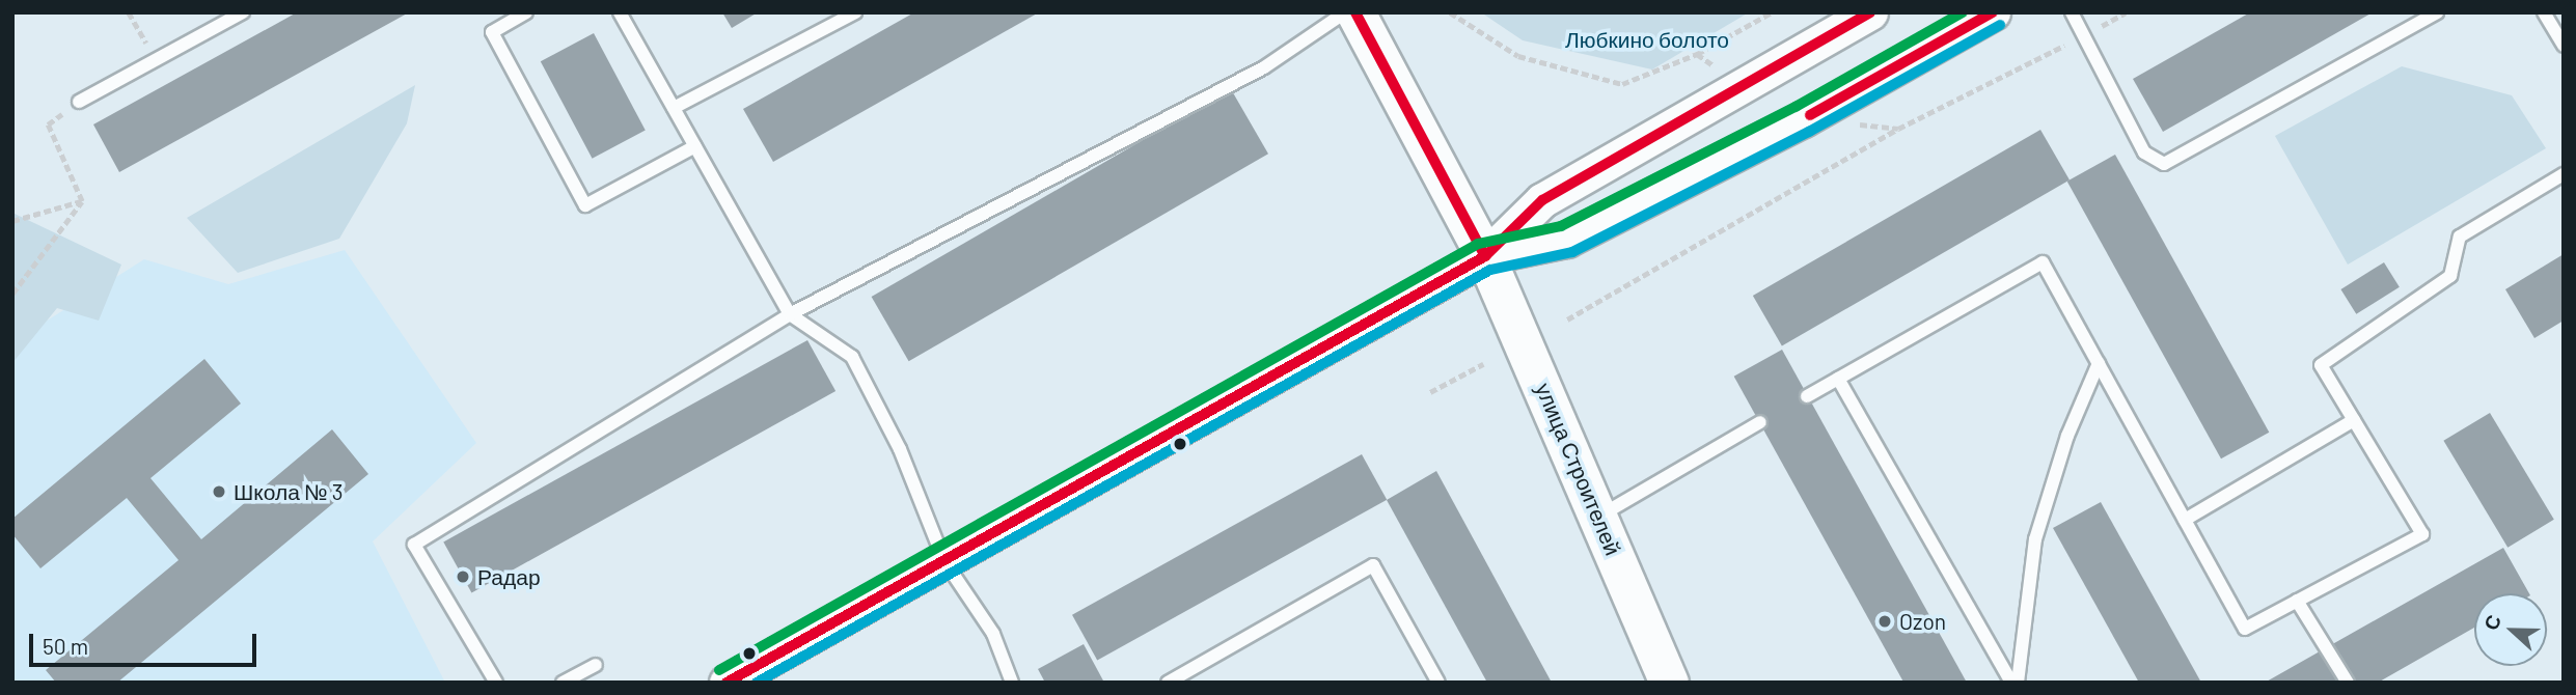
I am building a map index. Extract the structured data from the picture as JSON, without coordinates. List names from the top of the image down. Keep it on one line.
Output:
{"streets":{"main road":["улица Строителей"]},"parks":["Любкино болото"],"places":["Школа № 3","Радар","Ozon"],"scale_bar":"50 m","north":"left"}
